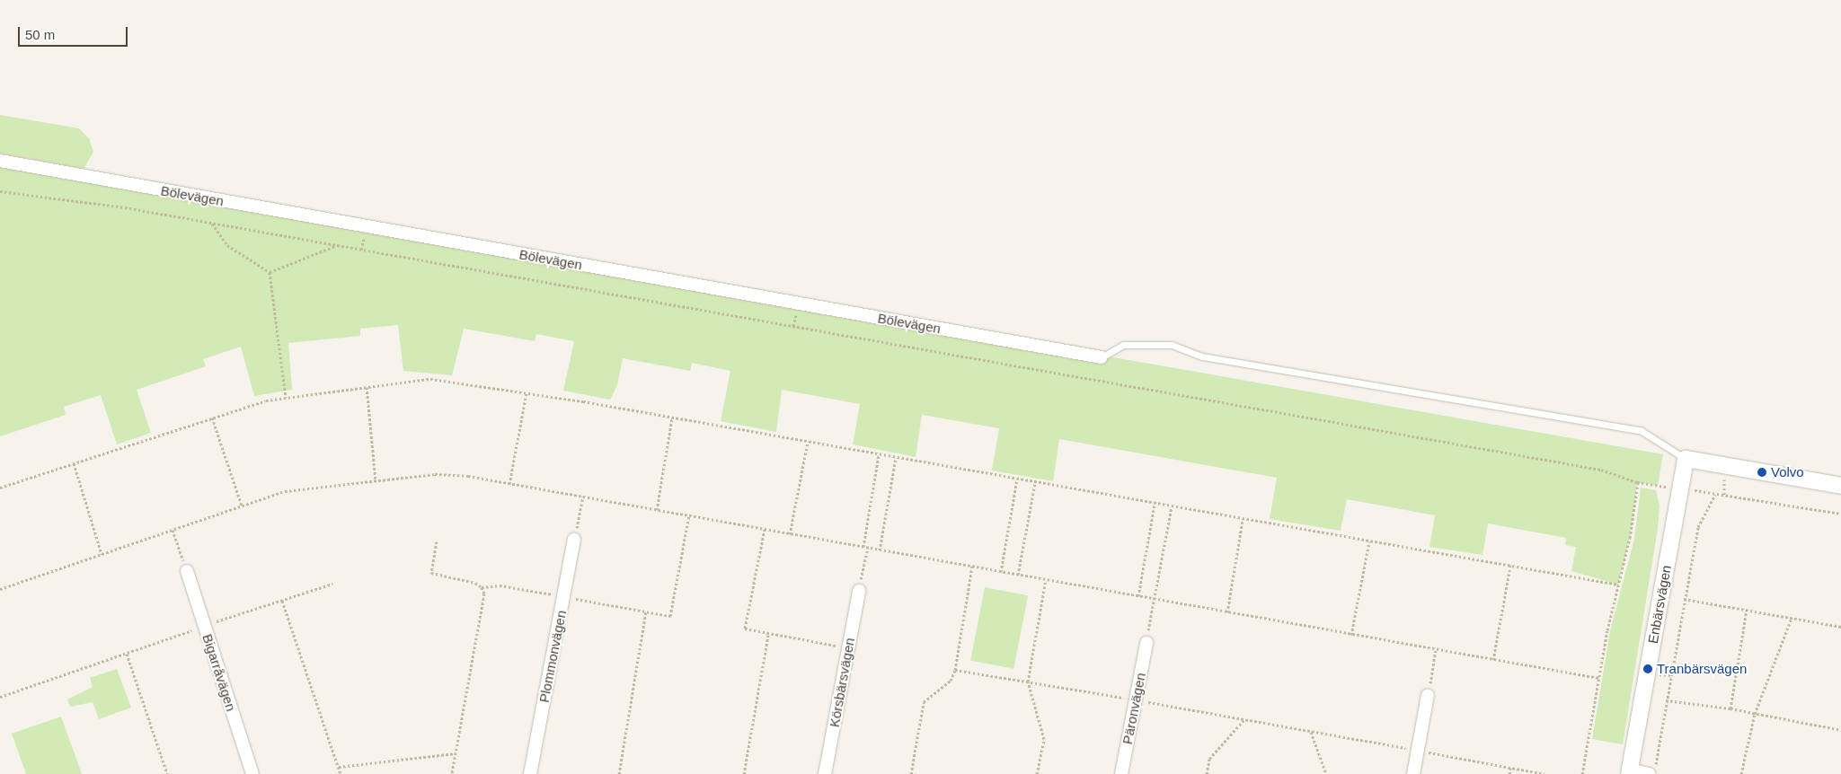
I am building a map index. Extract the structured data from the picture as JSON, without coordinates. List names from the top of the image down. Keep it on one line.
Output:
{"streets":{"street":["Bölevägen","Enbärsvägen","Plommonvägen","Bigarråvägen","Körsbärsvägen","Päronvägen"]},"places":["Volvo","Tranbärsvägen"],"scale_bar":"50 m"}
